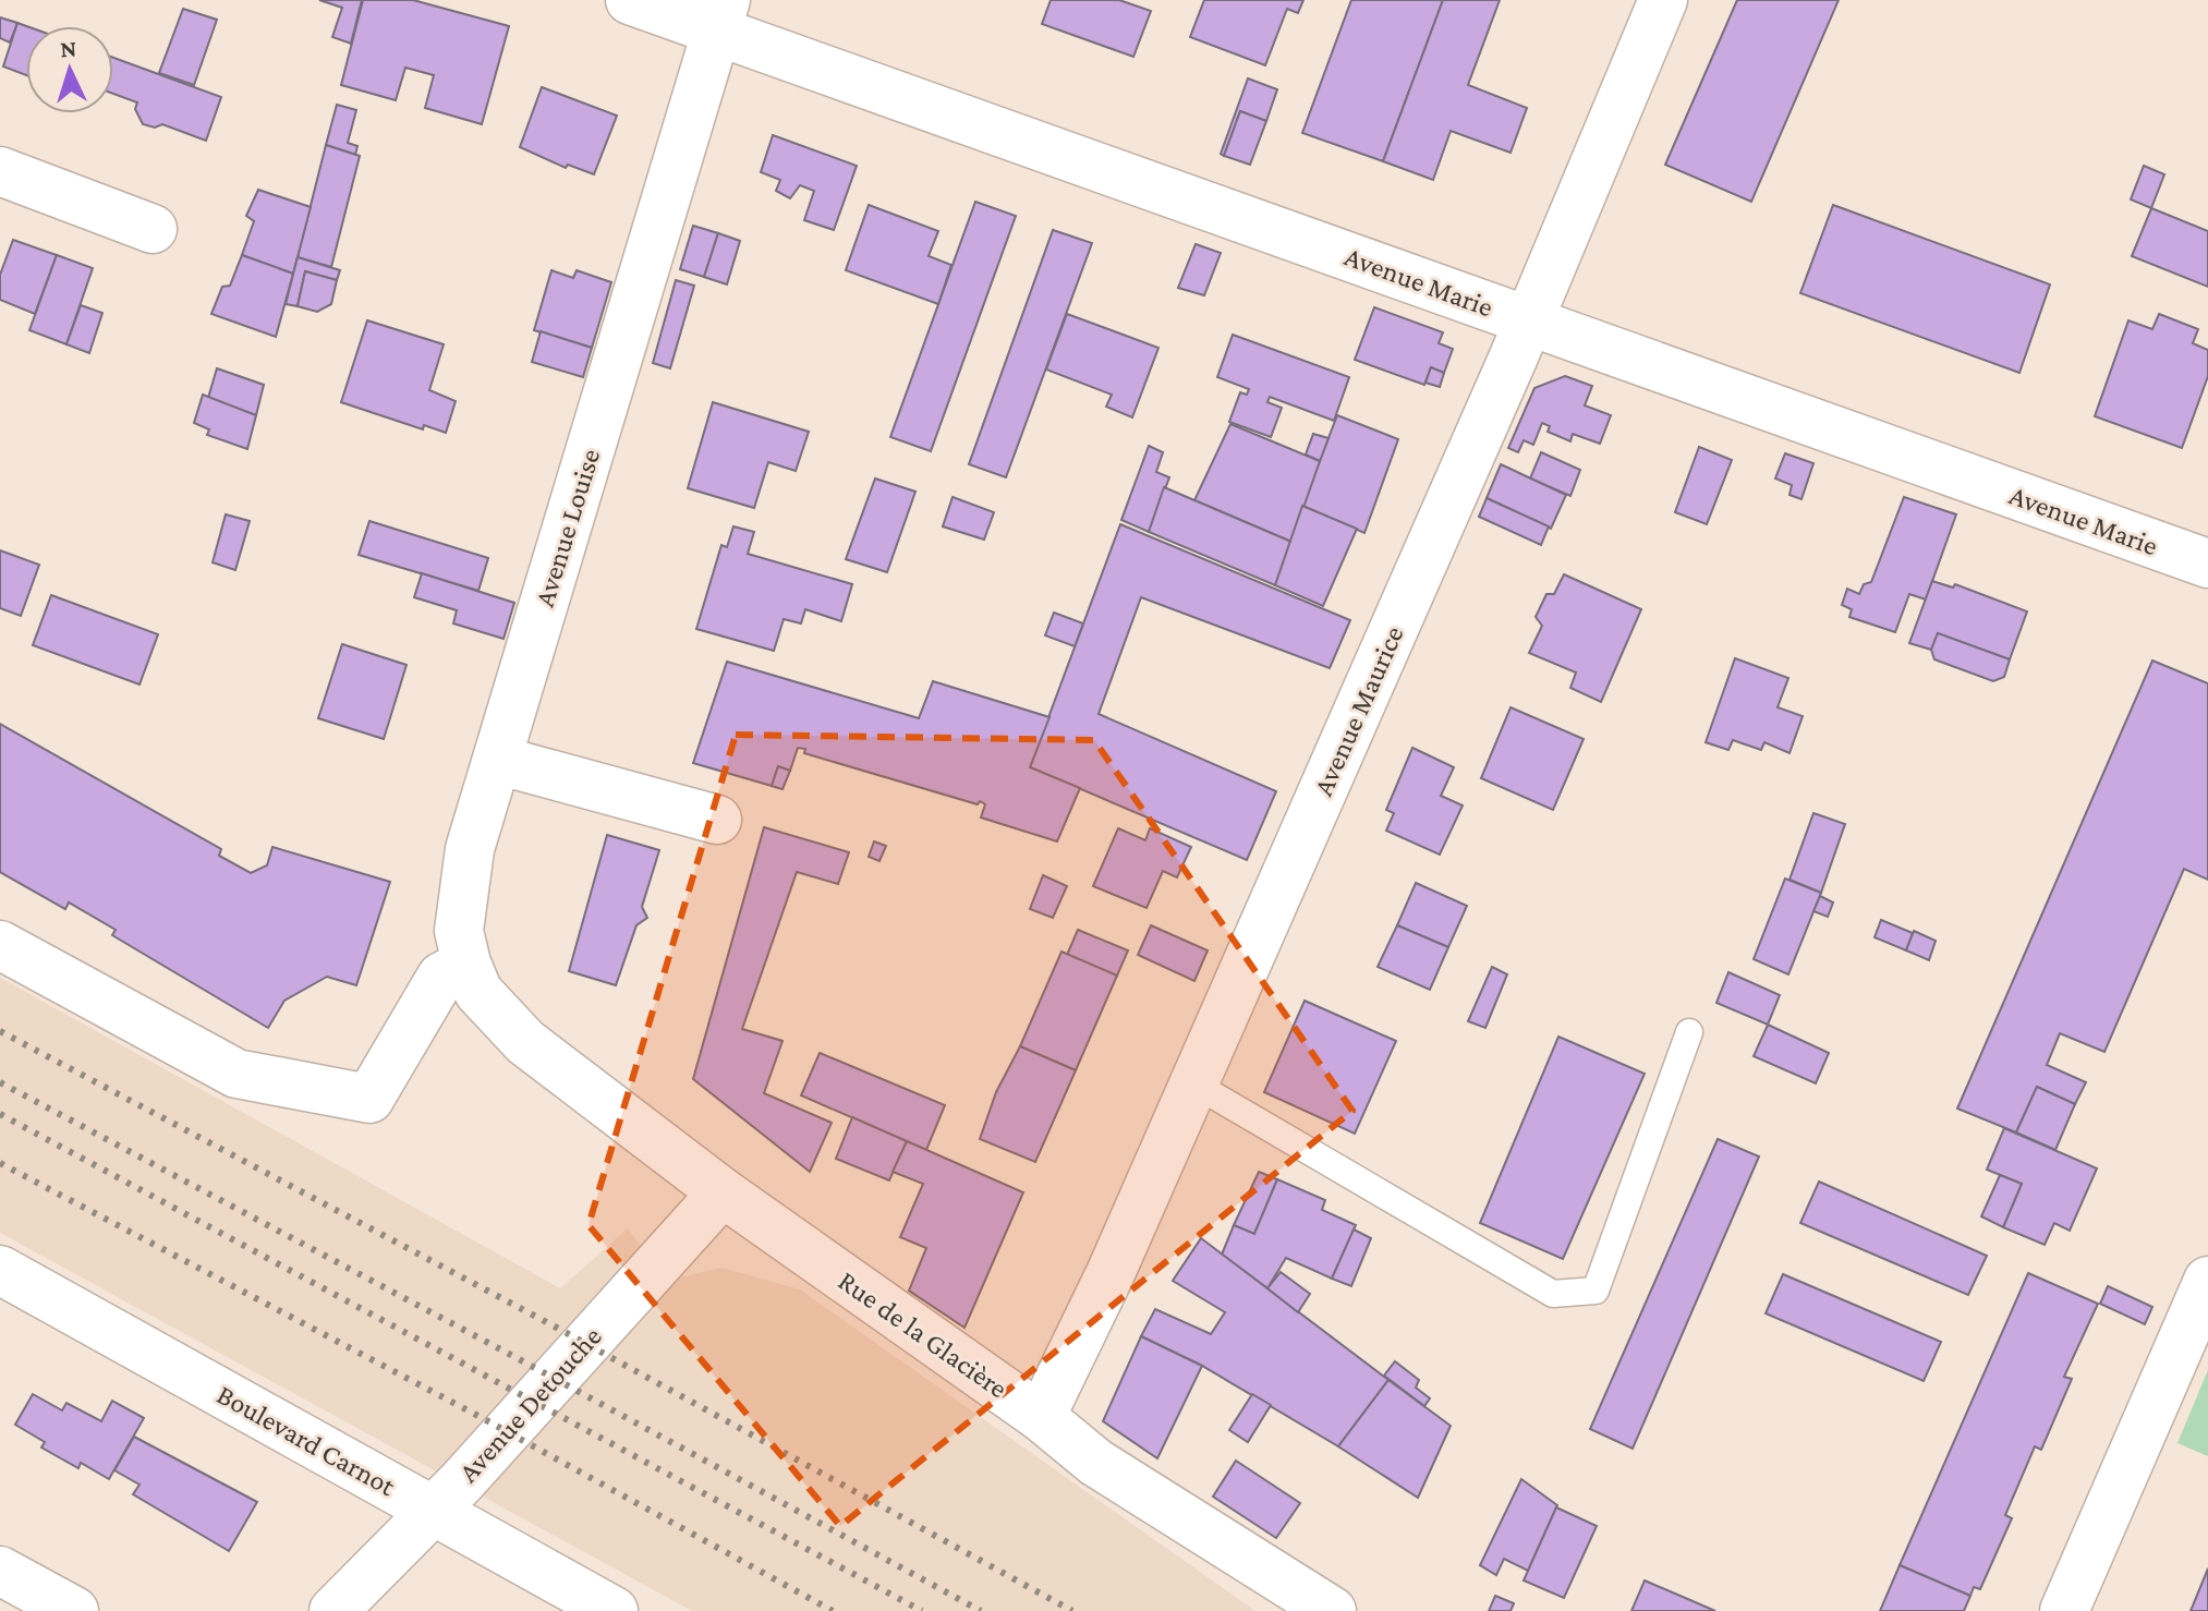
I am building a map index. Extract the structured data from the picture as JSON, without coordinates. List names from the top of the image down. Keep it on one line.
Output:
{"streets":{"street":["Avenue Marie","Avenue Louise","Avenue Maurice","Rue de la Glacière","Avenue Detouche","Boulevard Carnot"]},"crossings":[["Avenue Marie","Avenue Louise"],["Avenue Marie","Avenue Maurice"],["Avenue Louise","Rue de la Glacière"],["Avenue Maurice","Rue de la Glacière"],["Rue de la Glacière","Avenue Detouche"],["Avenue Detouche","Boulevard Carnot"]],"north":"top"}
